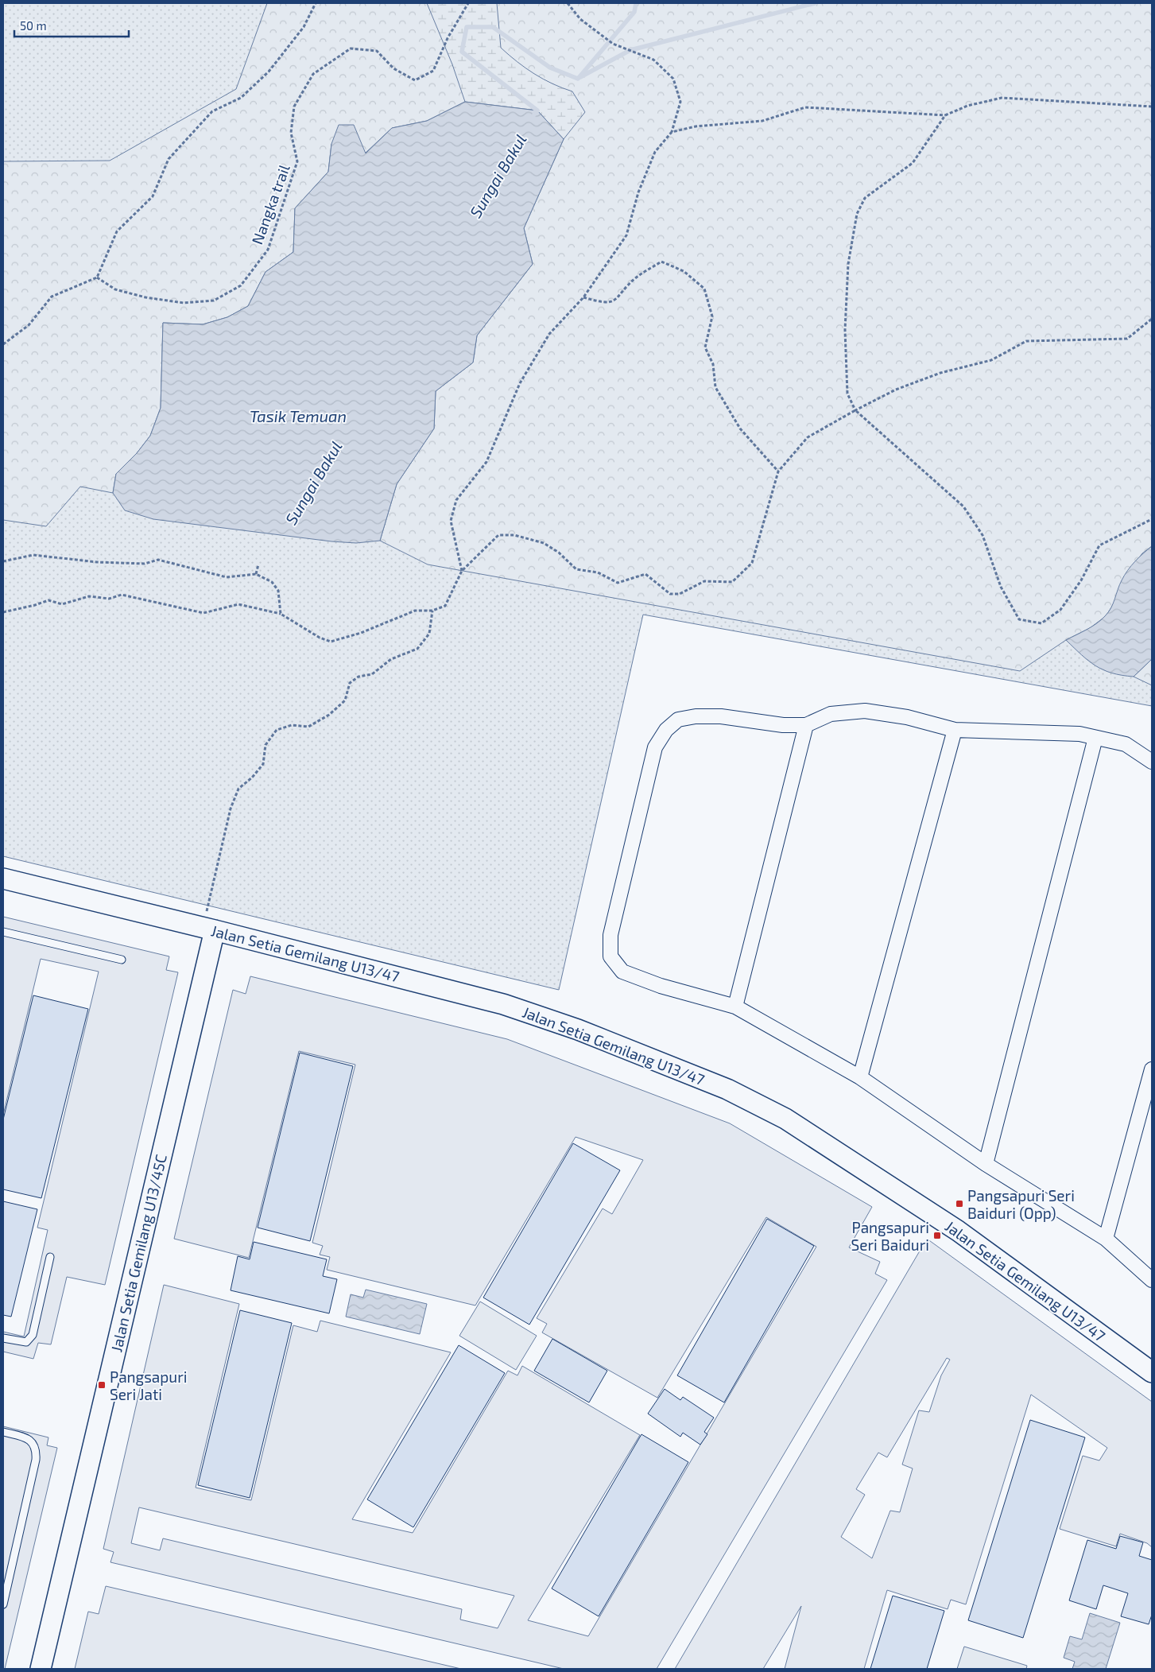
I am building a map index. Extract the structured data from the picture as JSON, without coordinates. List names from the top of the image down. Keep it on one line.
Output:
{"streets":{"street":["Jalan Setia Gemilang U13/47","Jalan Setia Gemilang U13/45C"],"path":["Nangka trail"]},"crossings":[["Jalan Setia Gemilang U13/47","Jalan Setia Gemilang U13/45C"]],"water":["Sungai Bakul","Tasik Temuan"],"places":{"transit":["Pangsapuri Seri Baiduri (Opp)","Pangsapuri Seri Baiduri","Pangsapuri Seri Jati"]},"scale_bar":"50 m"}
